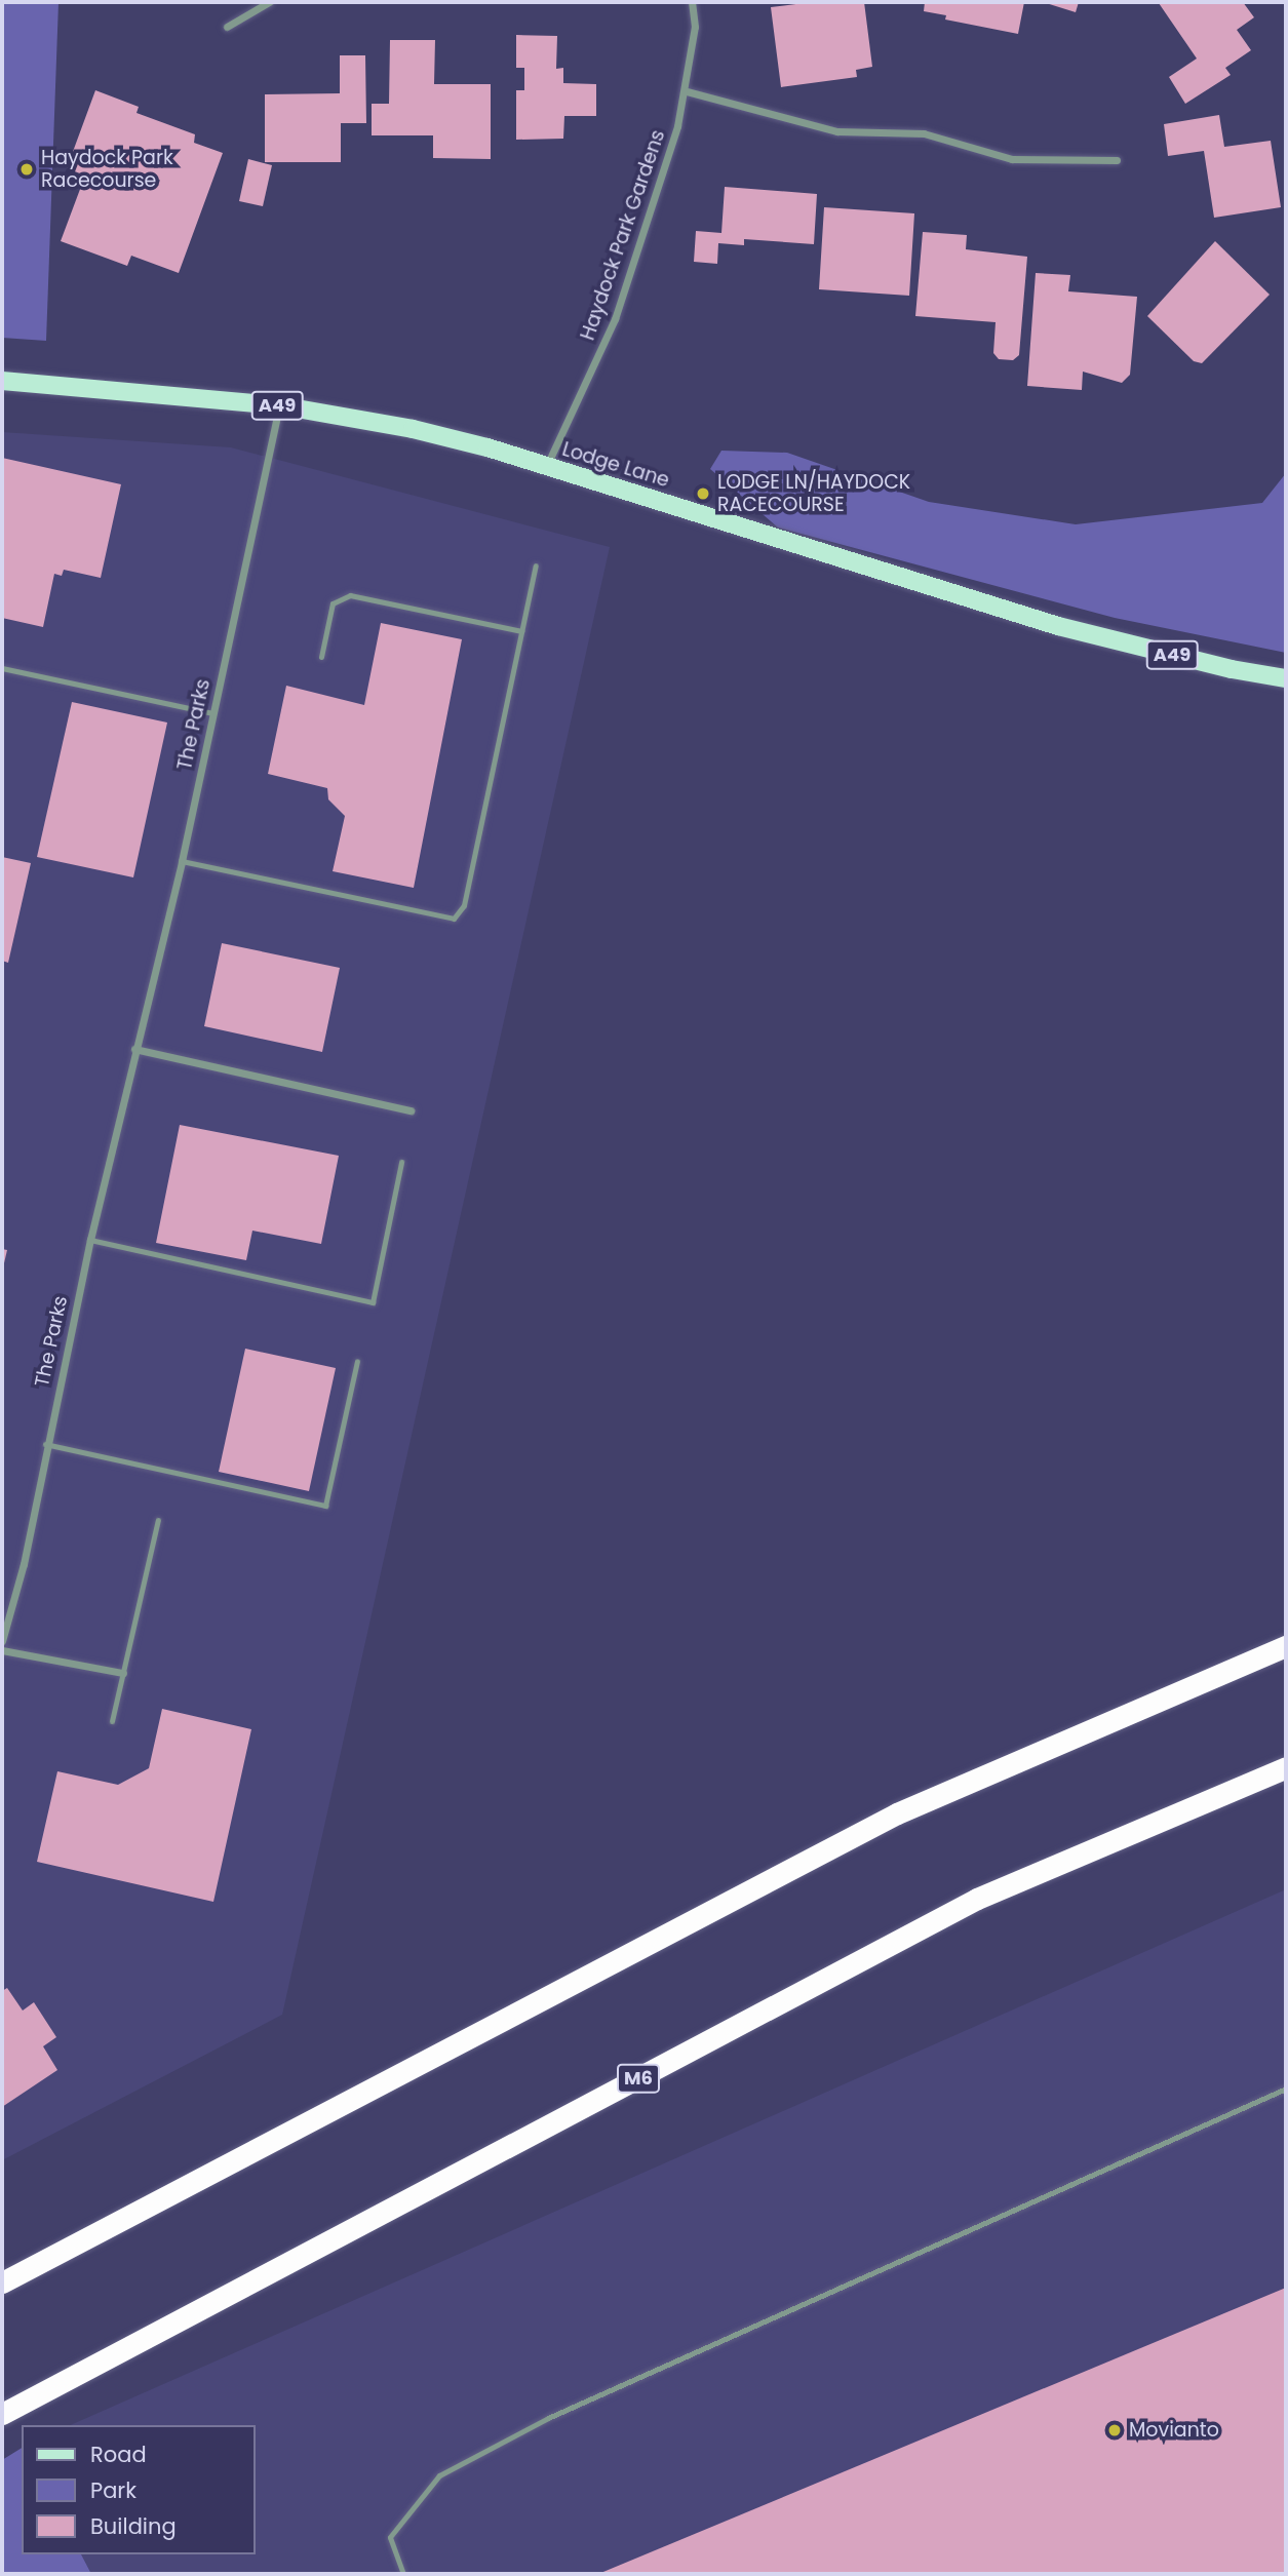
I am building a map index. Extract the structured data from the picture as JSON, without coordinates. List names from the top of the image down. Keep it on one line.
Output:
{"streets":{"highway":["M6"],"main road":["A49","Lodge Lane"],"street":["Haydock Park Gardens","The Parks"]},"crossings":[["Haydock Park Gardens","Lodge Lane"],["Lodge Lane","The Parks"]],"places":["Haydock Park Racecourse","LODGE LN/HAYDOCK RACECOURSE","Movianto"],"legend":["Road","Park","Building"]}
